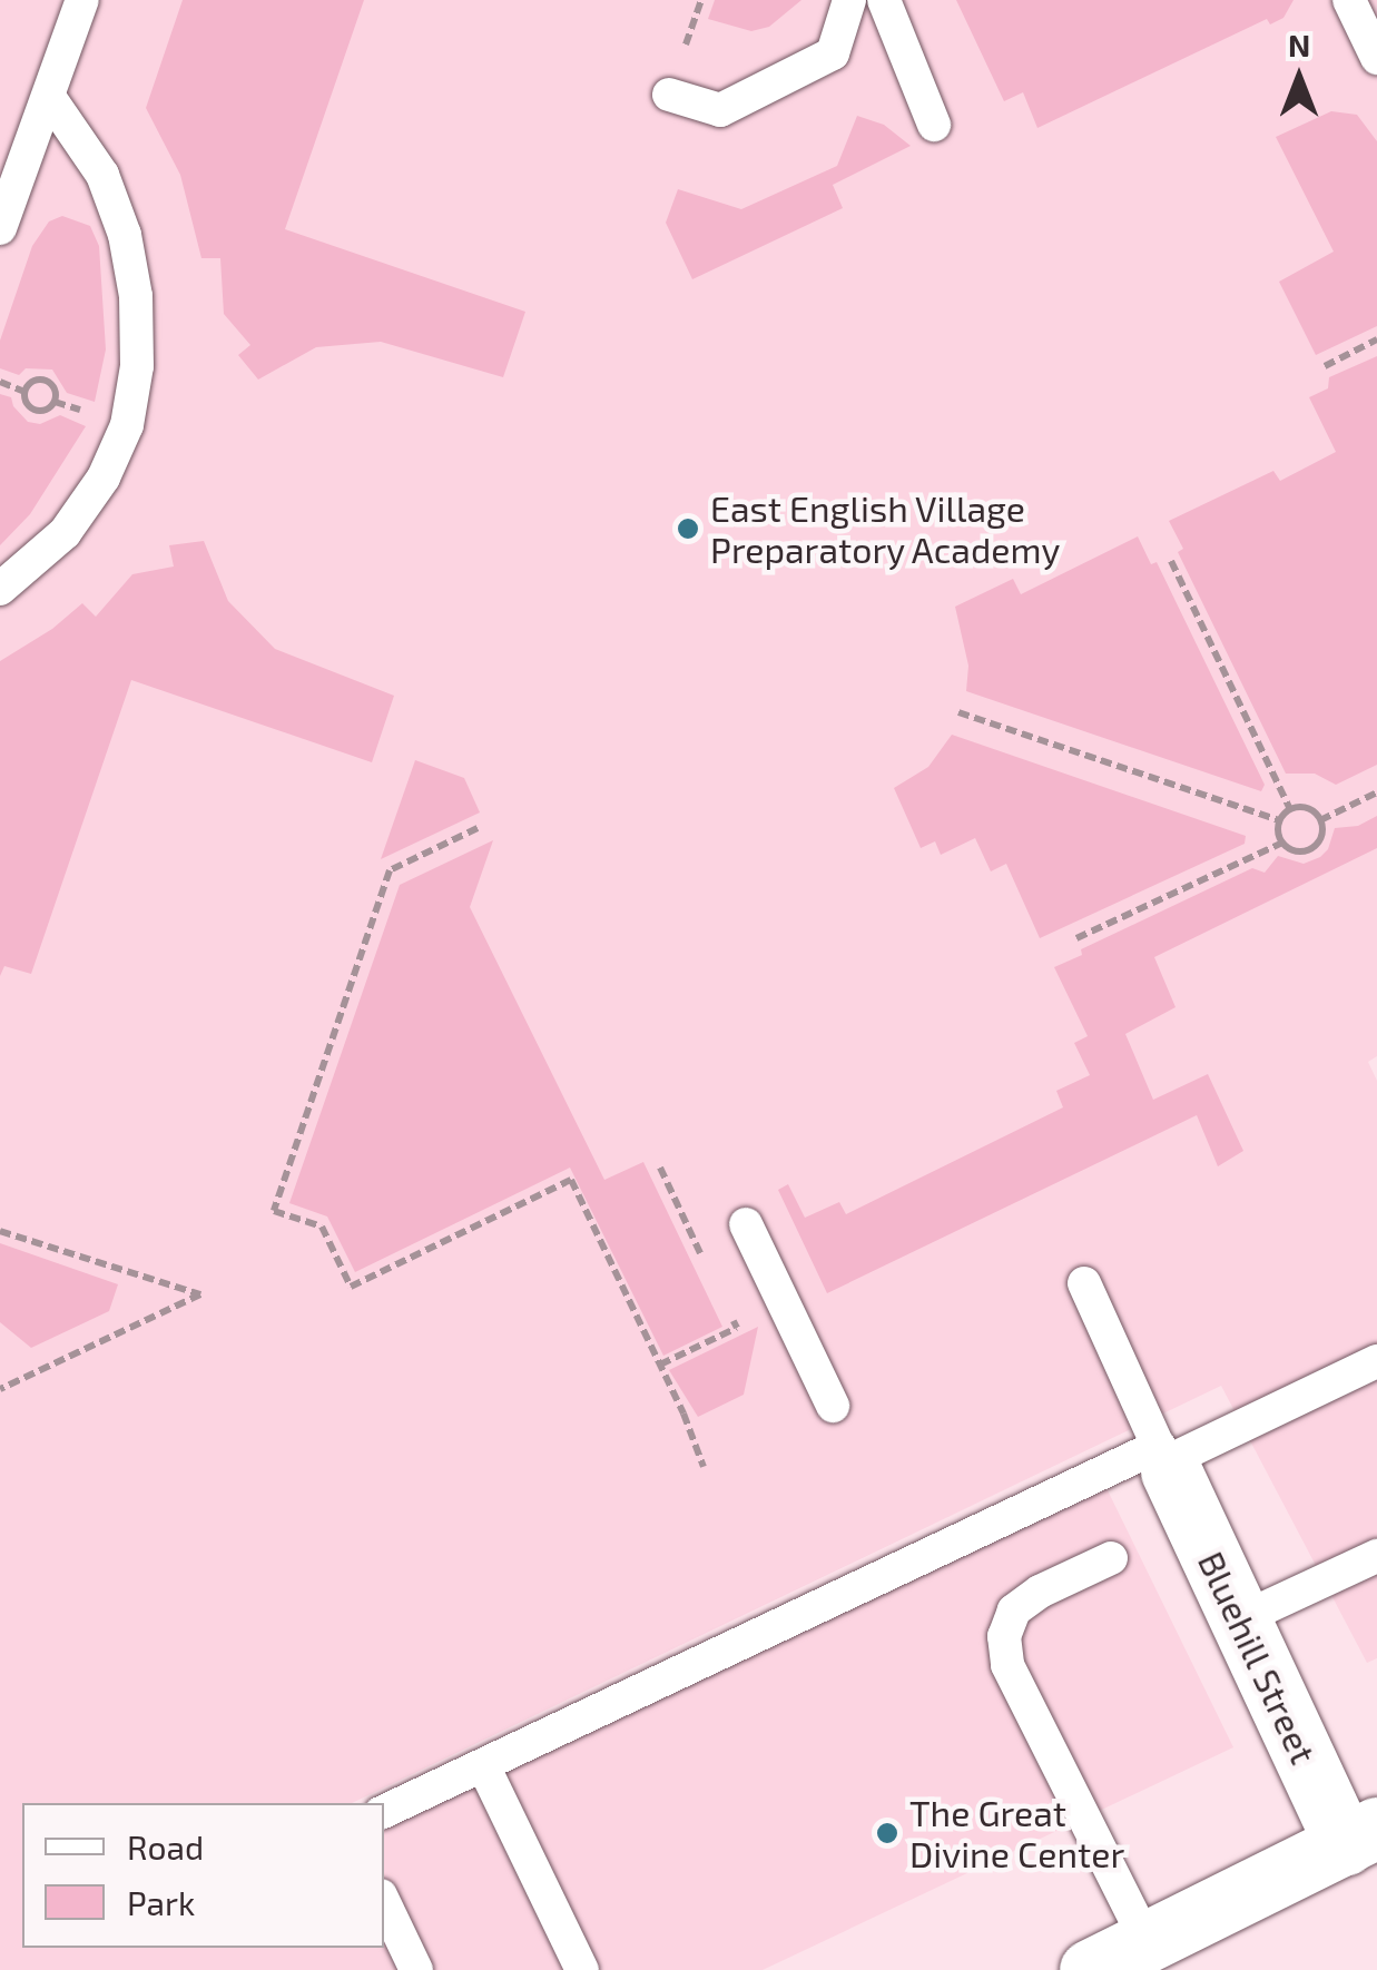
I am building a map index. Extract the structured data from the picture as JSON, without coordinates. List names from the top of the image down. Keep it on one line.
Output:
{"streets":{"street":["Bluehill Street"]},"places":["East English Village Preparatory Academy","The Great Divine Center"],"legend":["Road","Park"],"north":"top"}
